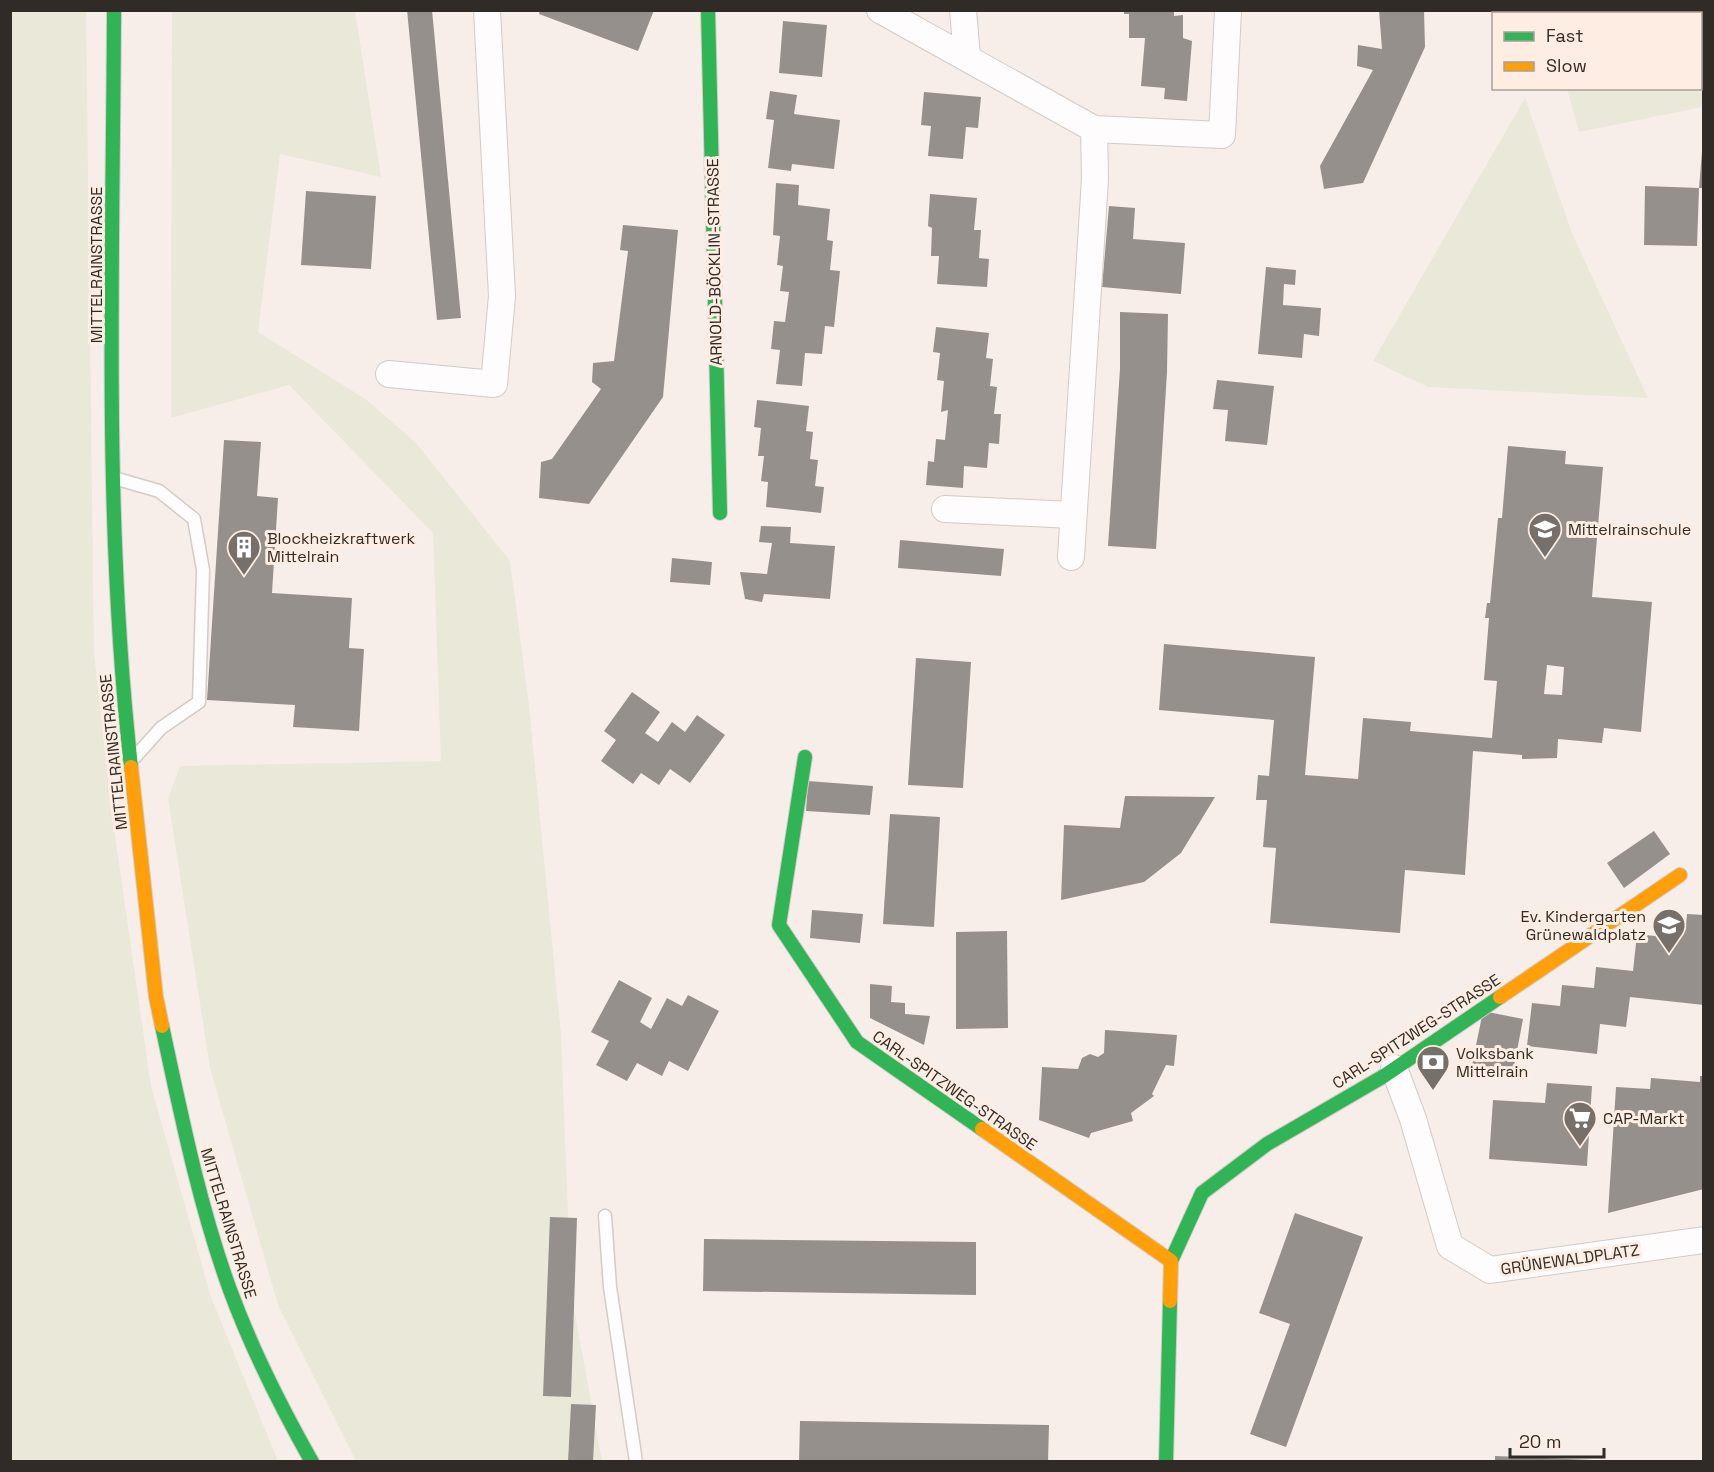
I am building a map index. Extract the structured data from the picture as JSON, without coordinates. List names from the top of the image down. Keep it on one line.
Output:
{"streets":{"street":["ARNOLD-BÖCKLIN-STRASSE","MITTELRAINSTRASSE","CARL-SPITZWEG-STRASSE","GRÜNEWALDPLATZ"]},"crossings":[["CARL-SPITZWEG-STRASSE","GRÜNEWALDPLATZ"]],"places":{"school or university":["Mittelrainschule","Ev. Kindergarten Grünewaldplatz"],"building":["Blockheizkraftwerk Mittelrain"],"bank":["Volksbank Mittelrain"],"supermarket":["CAP-Markt"]},"legend":["Fast","Slow"],"scale_bar":"20 m"}
